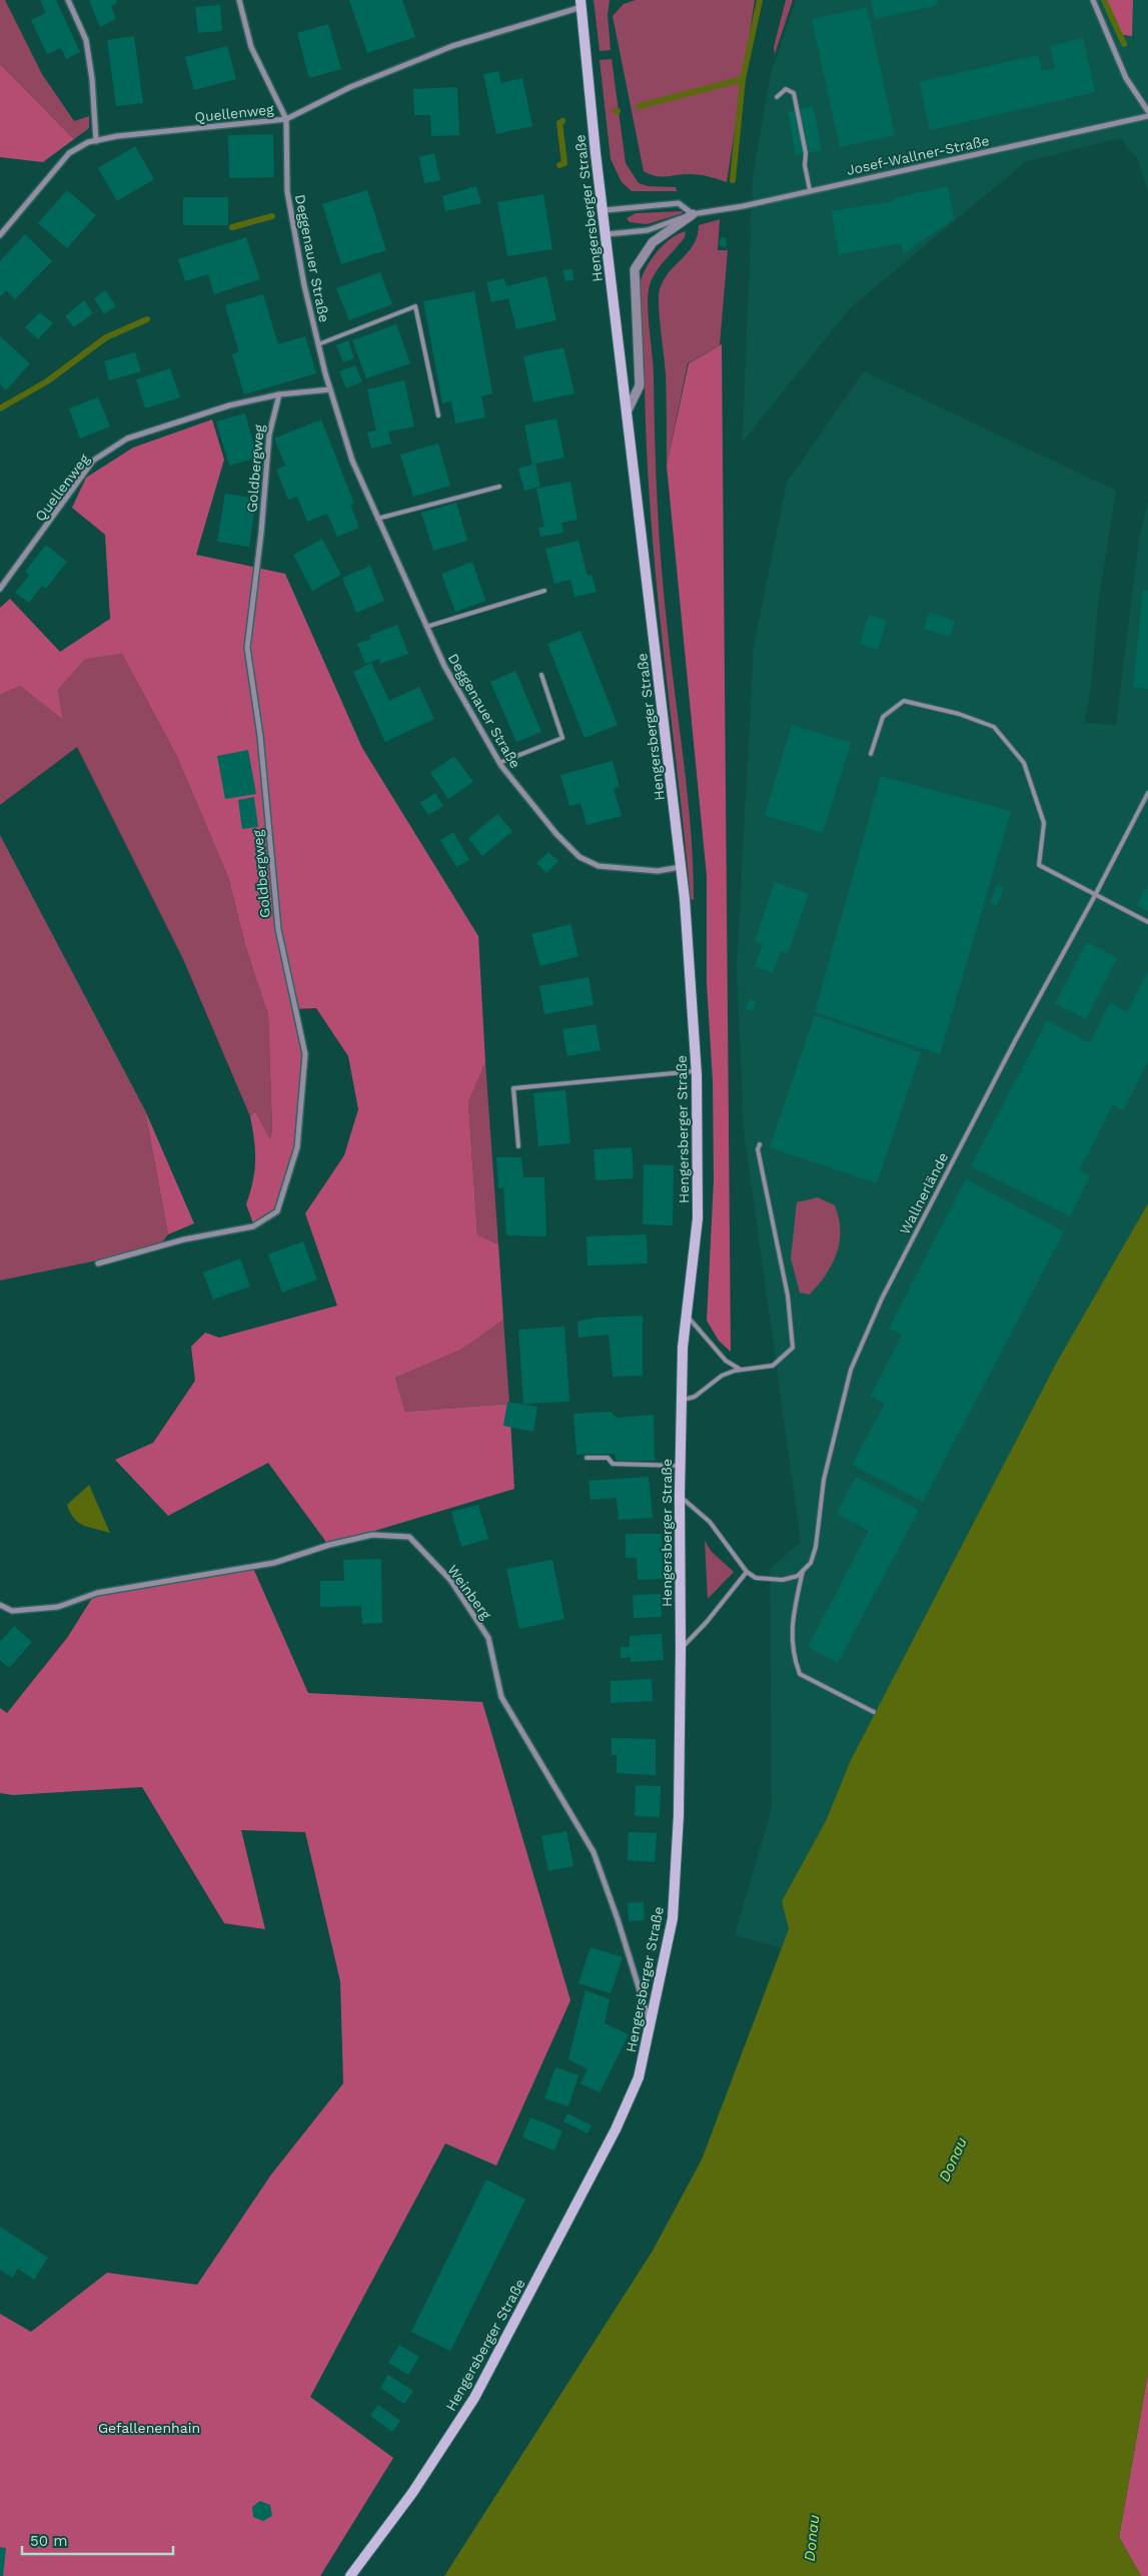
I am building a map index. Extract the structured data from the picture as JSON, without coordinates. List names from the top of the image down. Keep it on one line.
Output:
{"streets":{"main road":["Hengersberger Straße"],"street":["Quellenweg","Josef-Wallner-Straße","Deggenauer Straße","Goldbergweg","Weinberg"],"lane":["Wallnerlände"]},"crossings":[["Quellenweg","Hengersberger Straße"],["Quellenweg","Deggenauer Straße"],["Quellenweg","Goldbergweg"],["Josef-Wallner-Straße","Hengersberger Straße"],["Hengersberger Straße","Deggenauer Straße"],["Hengersberger Straße","Weinberg"]],"water":["Donau"],"parks":["Gefallenenhain"],"scale_bar":"50 m"}
